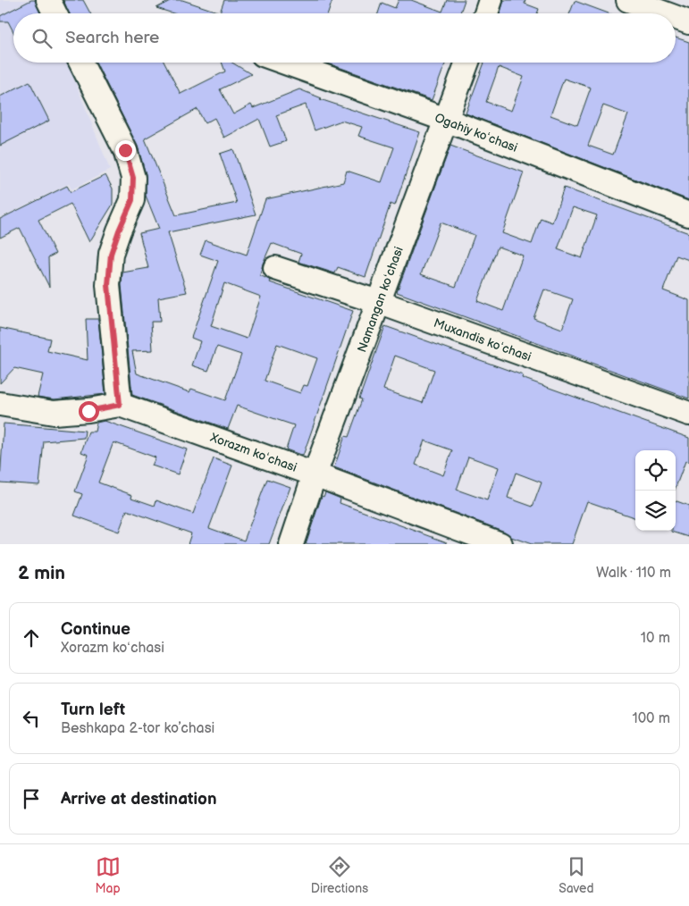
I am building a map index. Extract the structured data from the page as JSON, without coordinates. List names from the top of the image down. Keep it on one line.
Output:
{"streets":{"street":["Ogahiy koʻchasi","Namangan koʻchasi","Muxandis koʻchasi","Xorazm koʻchasi"]},"crossings":[["Ogahiy koʻchasi","Namangan koʻchasi"],["Namangan koʻchasi","Muxandis koʻchasi"],["Namangan koʻchasi","Xorazm koʻchasi"]],"page":{"search":"Search here","heading":["2 min","Walk · 110 m"],"list":[["Continue","Xorazm koʻchasi","10 m"],["Turn left","Beshkapa 2-tor koʼchasi","100 m"],"Arrive at destination"],"nav":["Map","Directions","Saved"]}}
